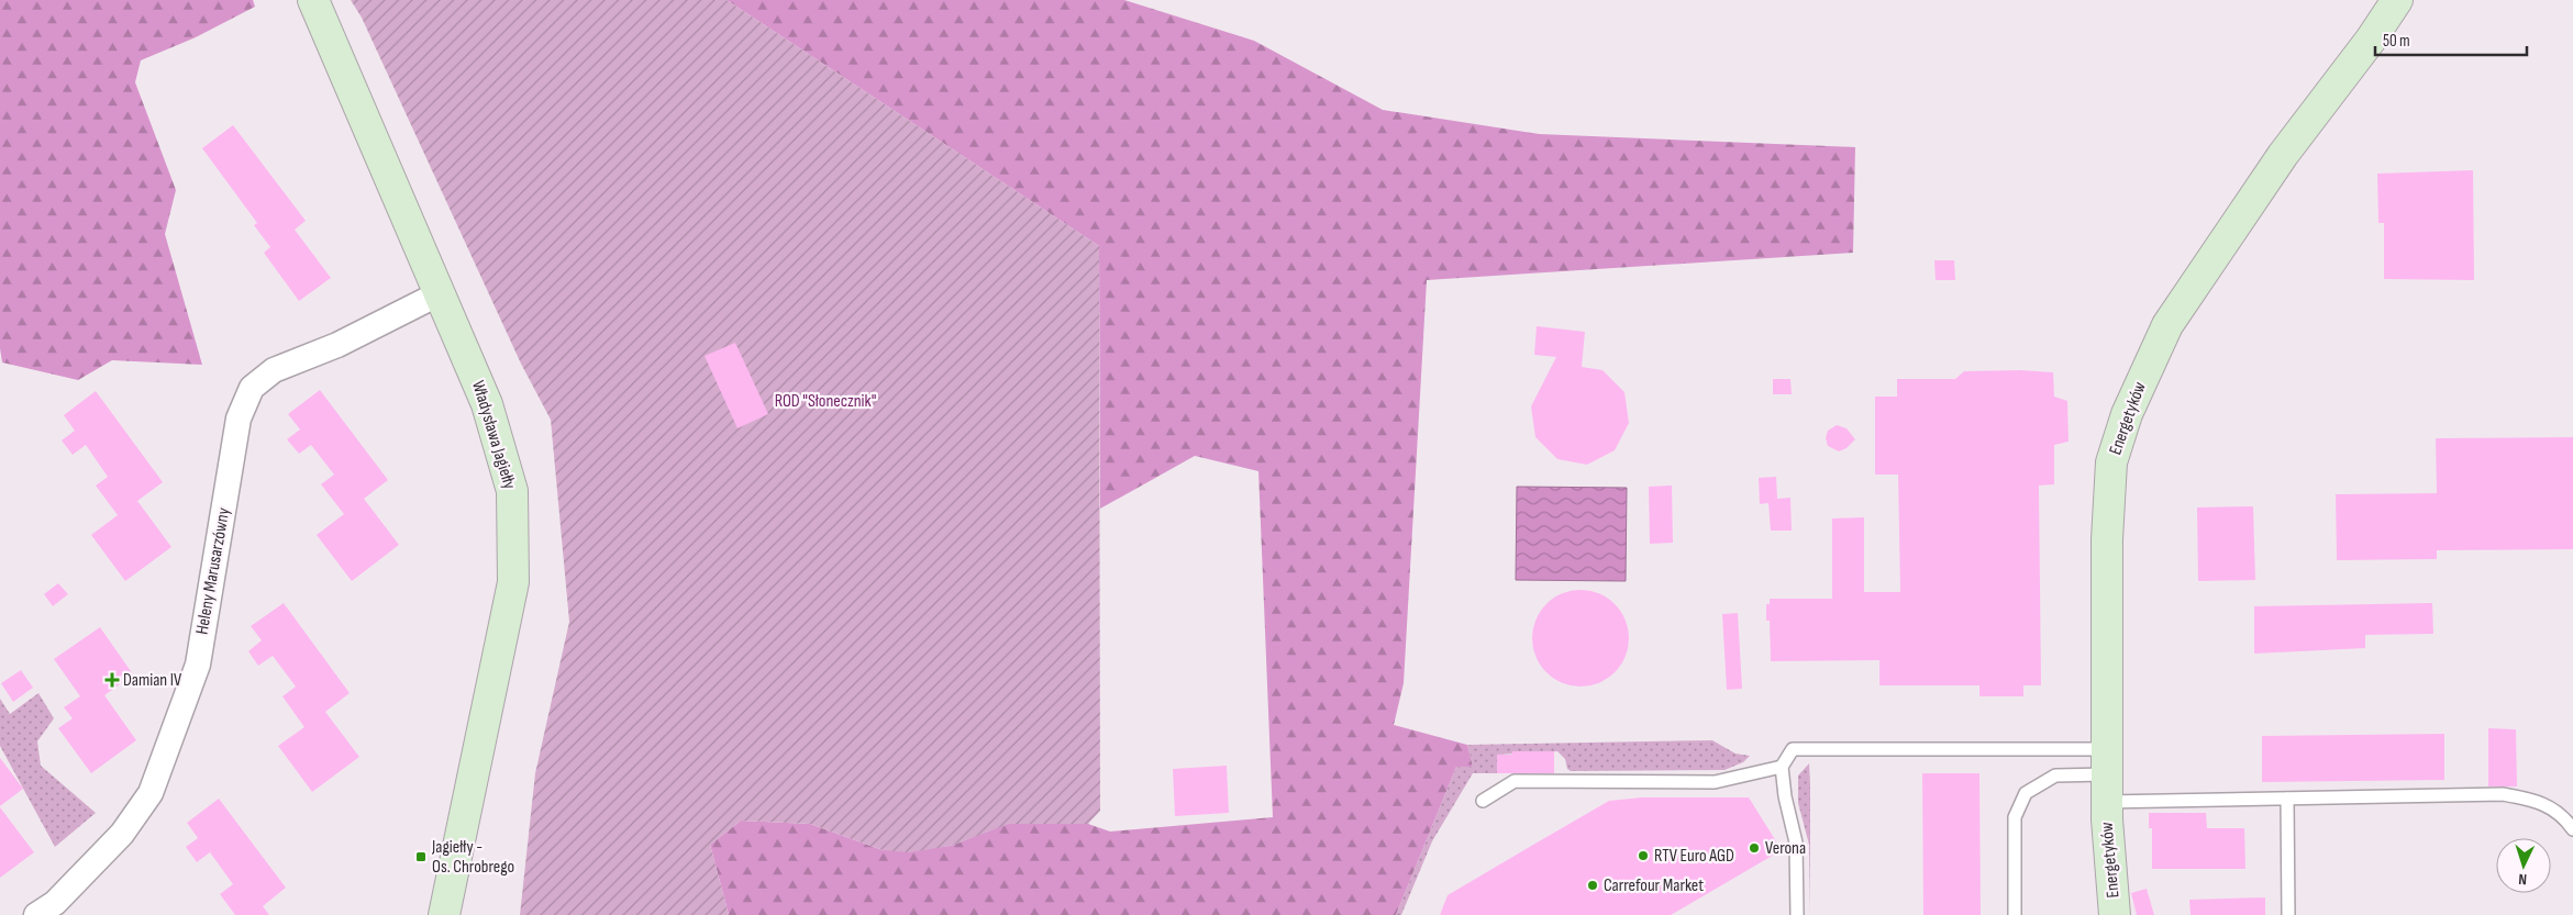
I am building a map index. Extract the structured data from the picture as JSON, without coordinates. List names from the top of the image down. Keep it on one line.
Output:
{"streets":{"street":["Energetyków","Władysława Jagiełły","Heleny Marusarzówny"]},"crossings":[["Władysława Jagiełły","Heleny Marusarzówny"]],"parks":["ROD \"Słonecznik\""],"places":{"health":["Damian IV"],"other":["Verona","RTV Euro AGD","Carrefour Market"],"transit":["Jagiełły - Os. Chrobrego"]},"scale_bar":"50 m","north":"bottom"}
